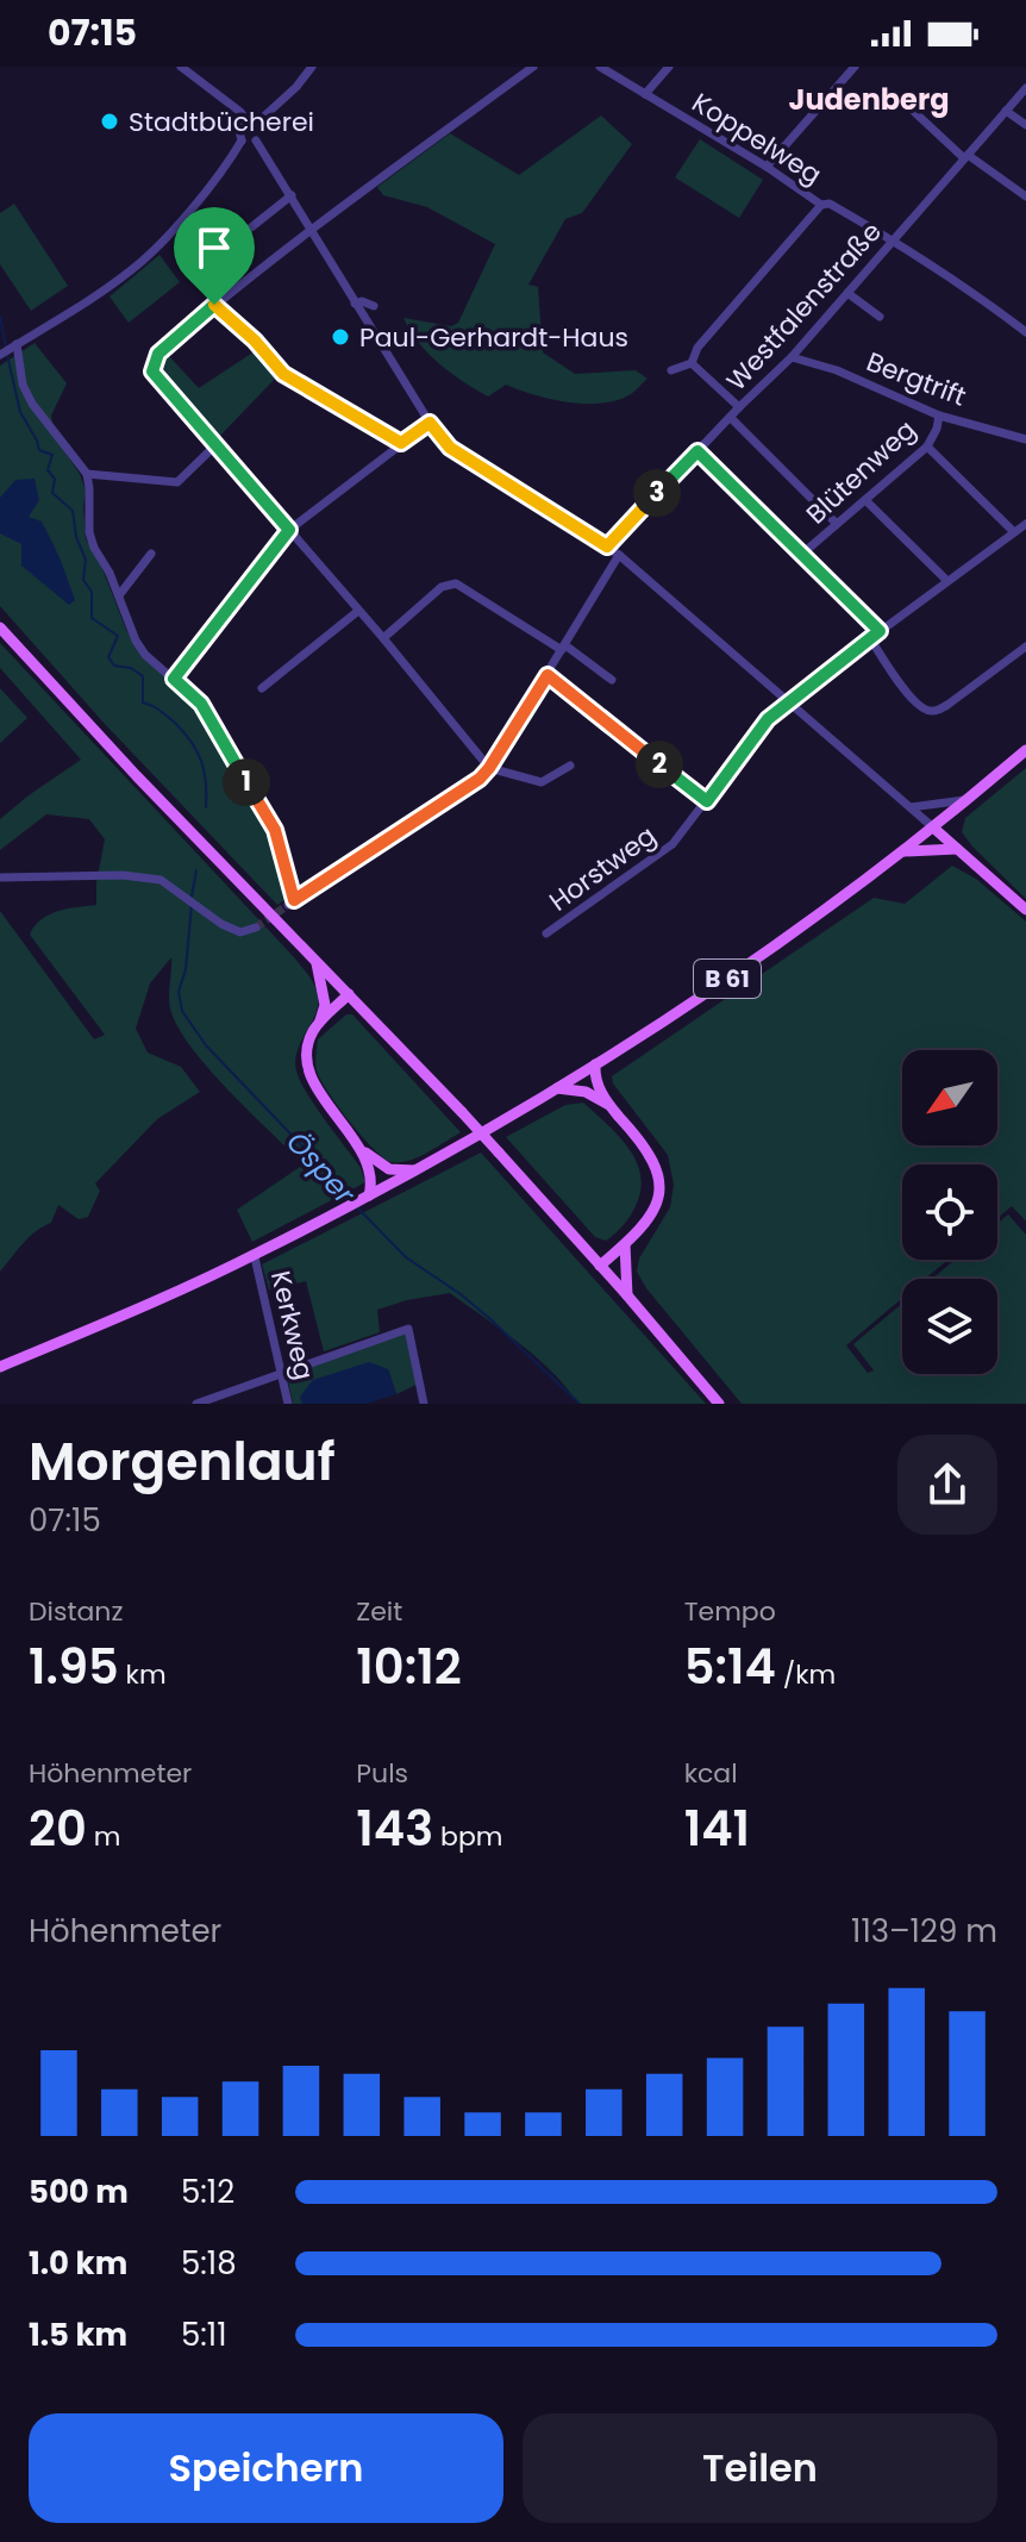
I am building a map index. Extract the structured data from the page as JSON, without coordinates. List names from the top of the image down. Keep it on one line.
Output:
{"streets":{"main road":["B 61"],"street":["Koppelweg","Westfalenstraße","Bergtrift","Blütenweg","Horstweg","Kerkweg"]},"crossings":[["Koppelweg","Westfalenstraße"],["Westfalenstraße","Bergtrift"],["Bergtrift","Blütenweg"],["B 61","Kerkweg"]],"districts":["Judenberg"],"water":["Ösper"],"places":["Stadtbücherei","Paul-Gerhardt-Haus"],"north":"bottom left","page":{"status":"07:15","pins":["3","2","1"],"heading":["Morgenlauf","07:15"],"stats":[["Distanz","1.95 km"],["Zeit","10:12"],["Tempo","5:14 /km"],["Höhenmeter","20 m"],["Puls","143 bpm"],["kcal","141"]],"chart":["Höhenmeter","113–129 m"],"list":[{"name":"500 m","note":"5:12"},{"name":"1.0 km","note":"5:18"},{"name":"1.5 km","note":"5:11"}],"buttons":["Speichern","Teilen"]}}
